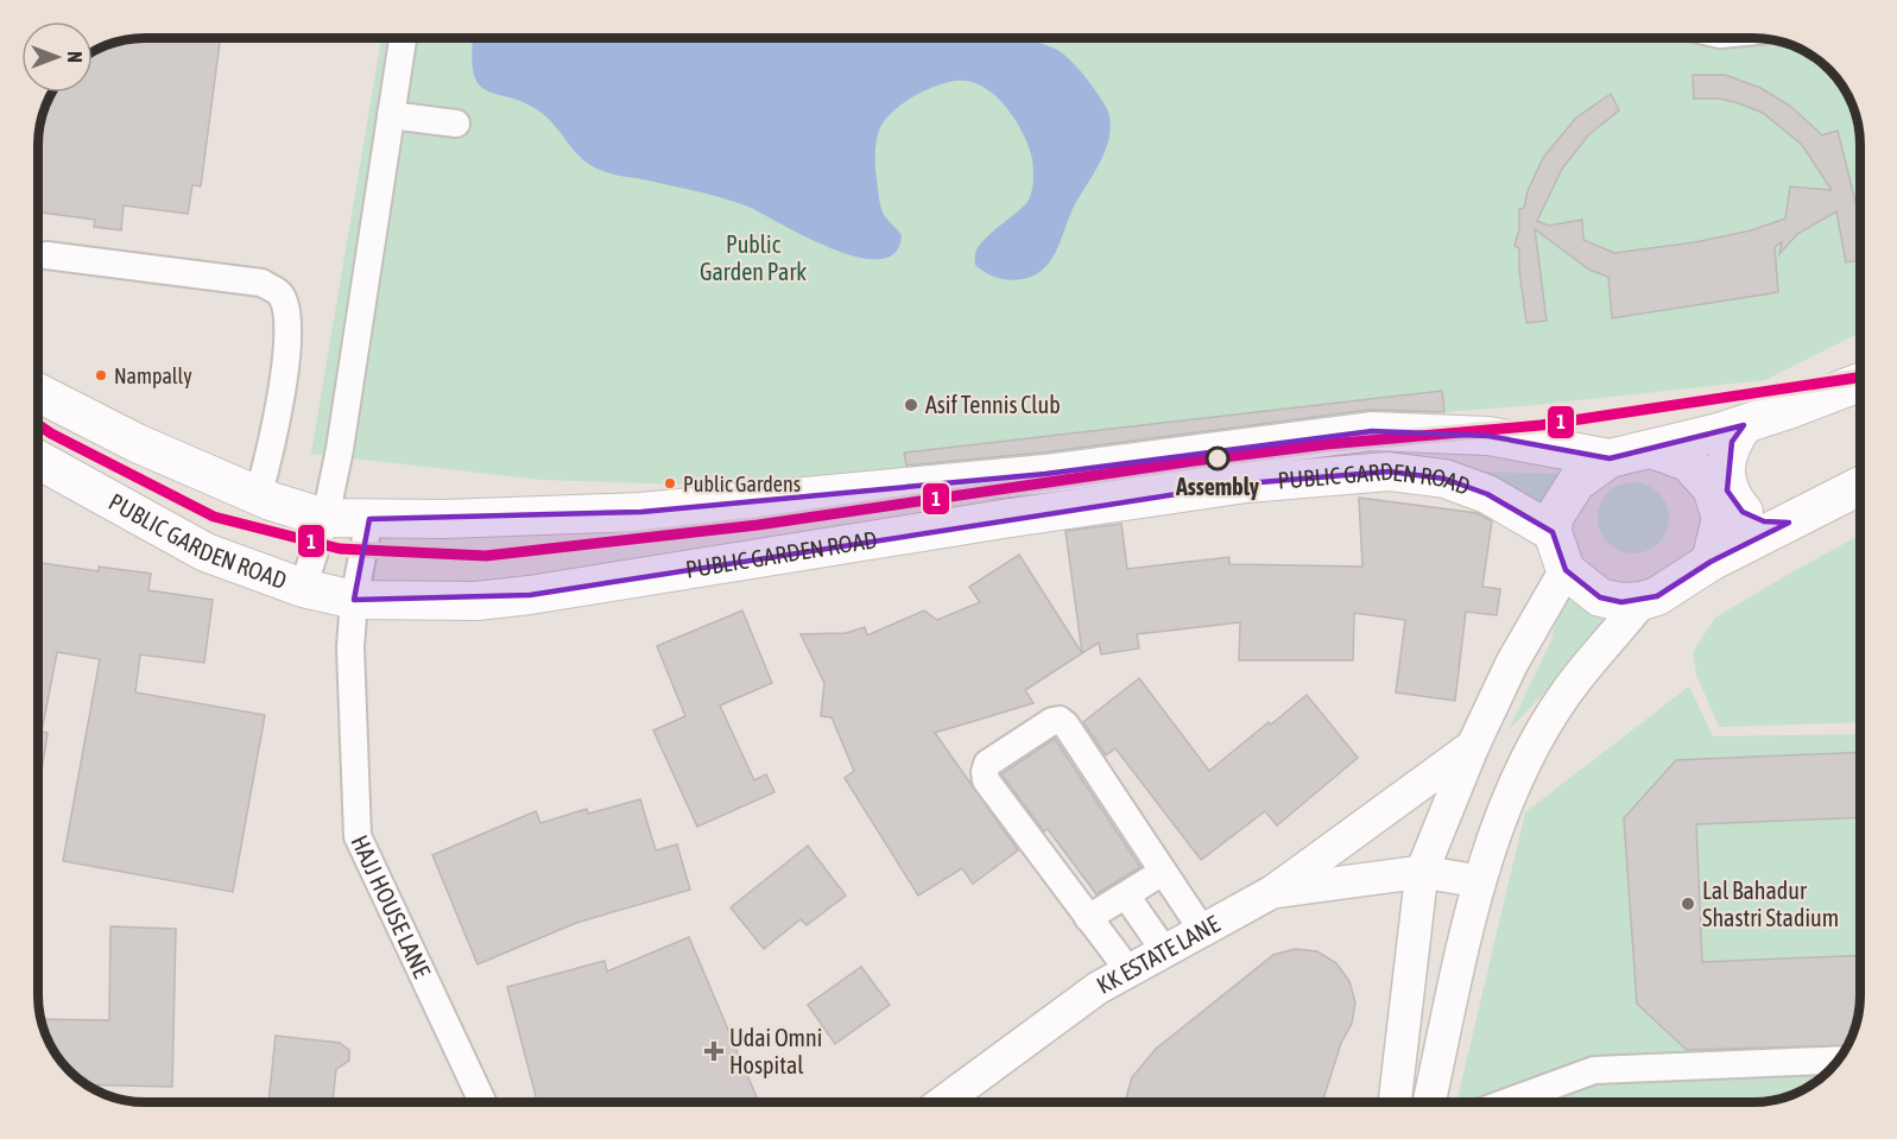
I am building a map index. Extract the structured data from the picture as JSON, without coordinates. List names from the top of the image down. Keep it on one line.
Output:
{"streets":{"highway":["PUBLIC GARDEN ROAD"],"main road":["KK ESTATE LANE"],"street":["HAJJ HOUSE LANE"]},"crossings":[["PUBLIC GARDEN ROAD","HAJJ HOUSE LANE"]],"parks":["Public Garden Park"],"places":{"other":["Nampally","Asif Tennis Club","Assembly","Public Gardens","Lal Bahadur Shastri Stadium"],"health":["Udai Omni Hospital"]},"lines":["transit line 1"],"north":"right"}
